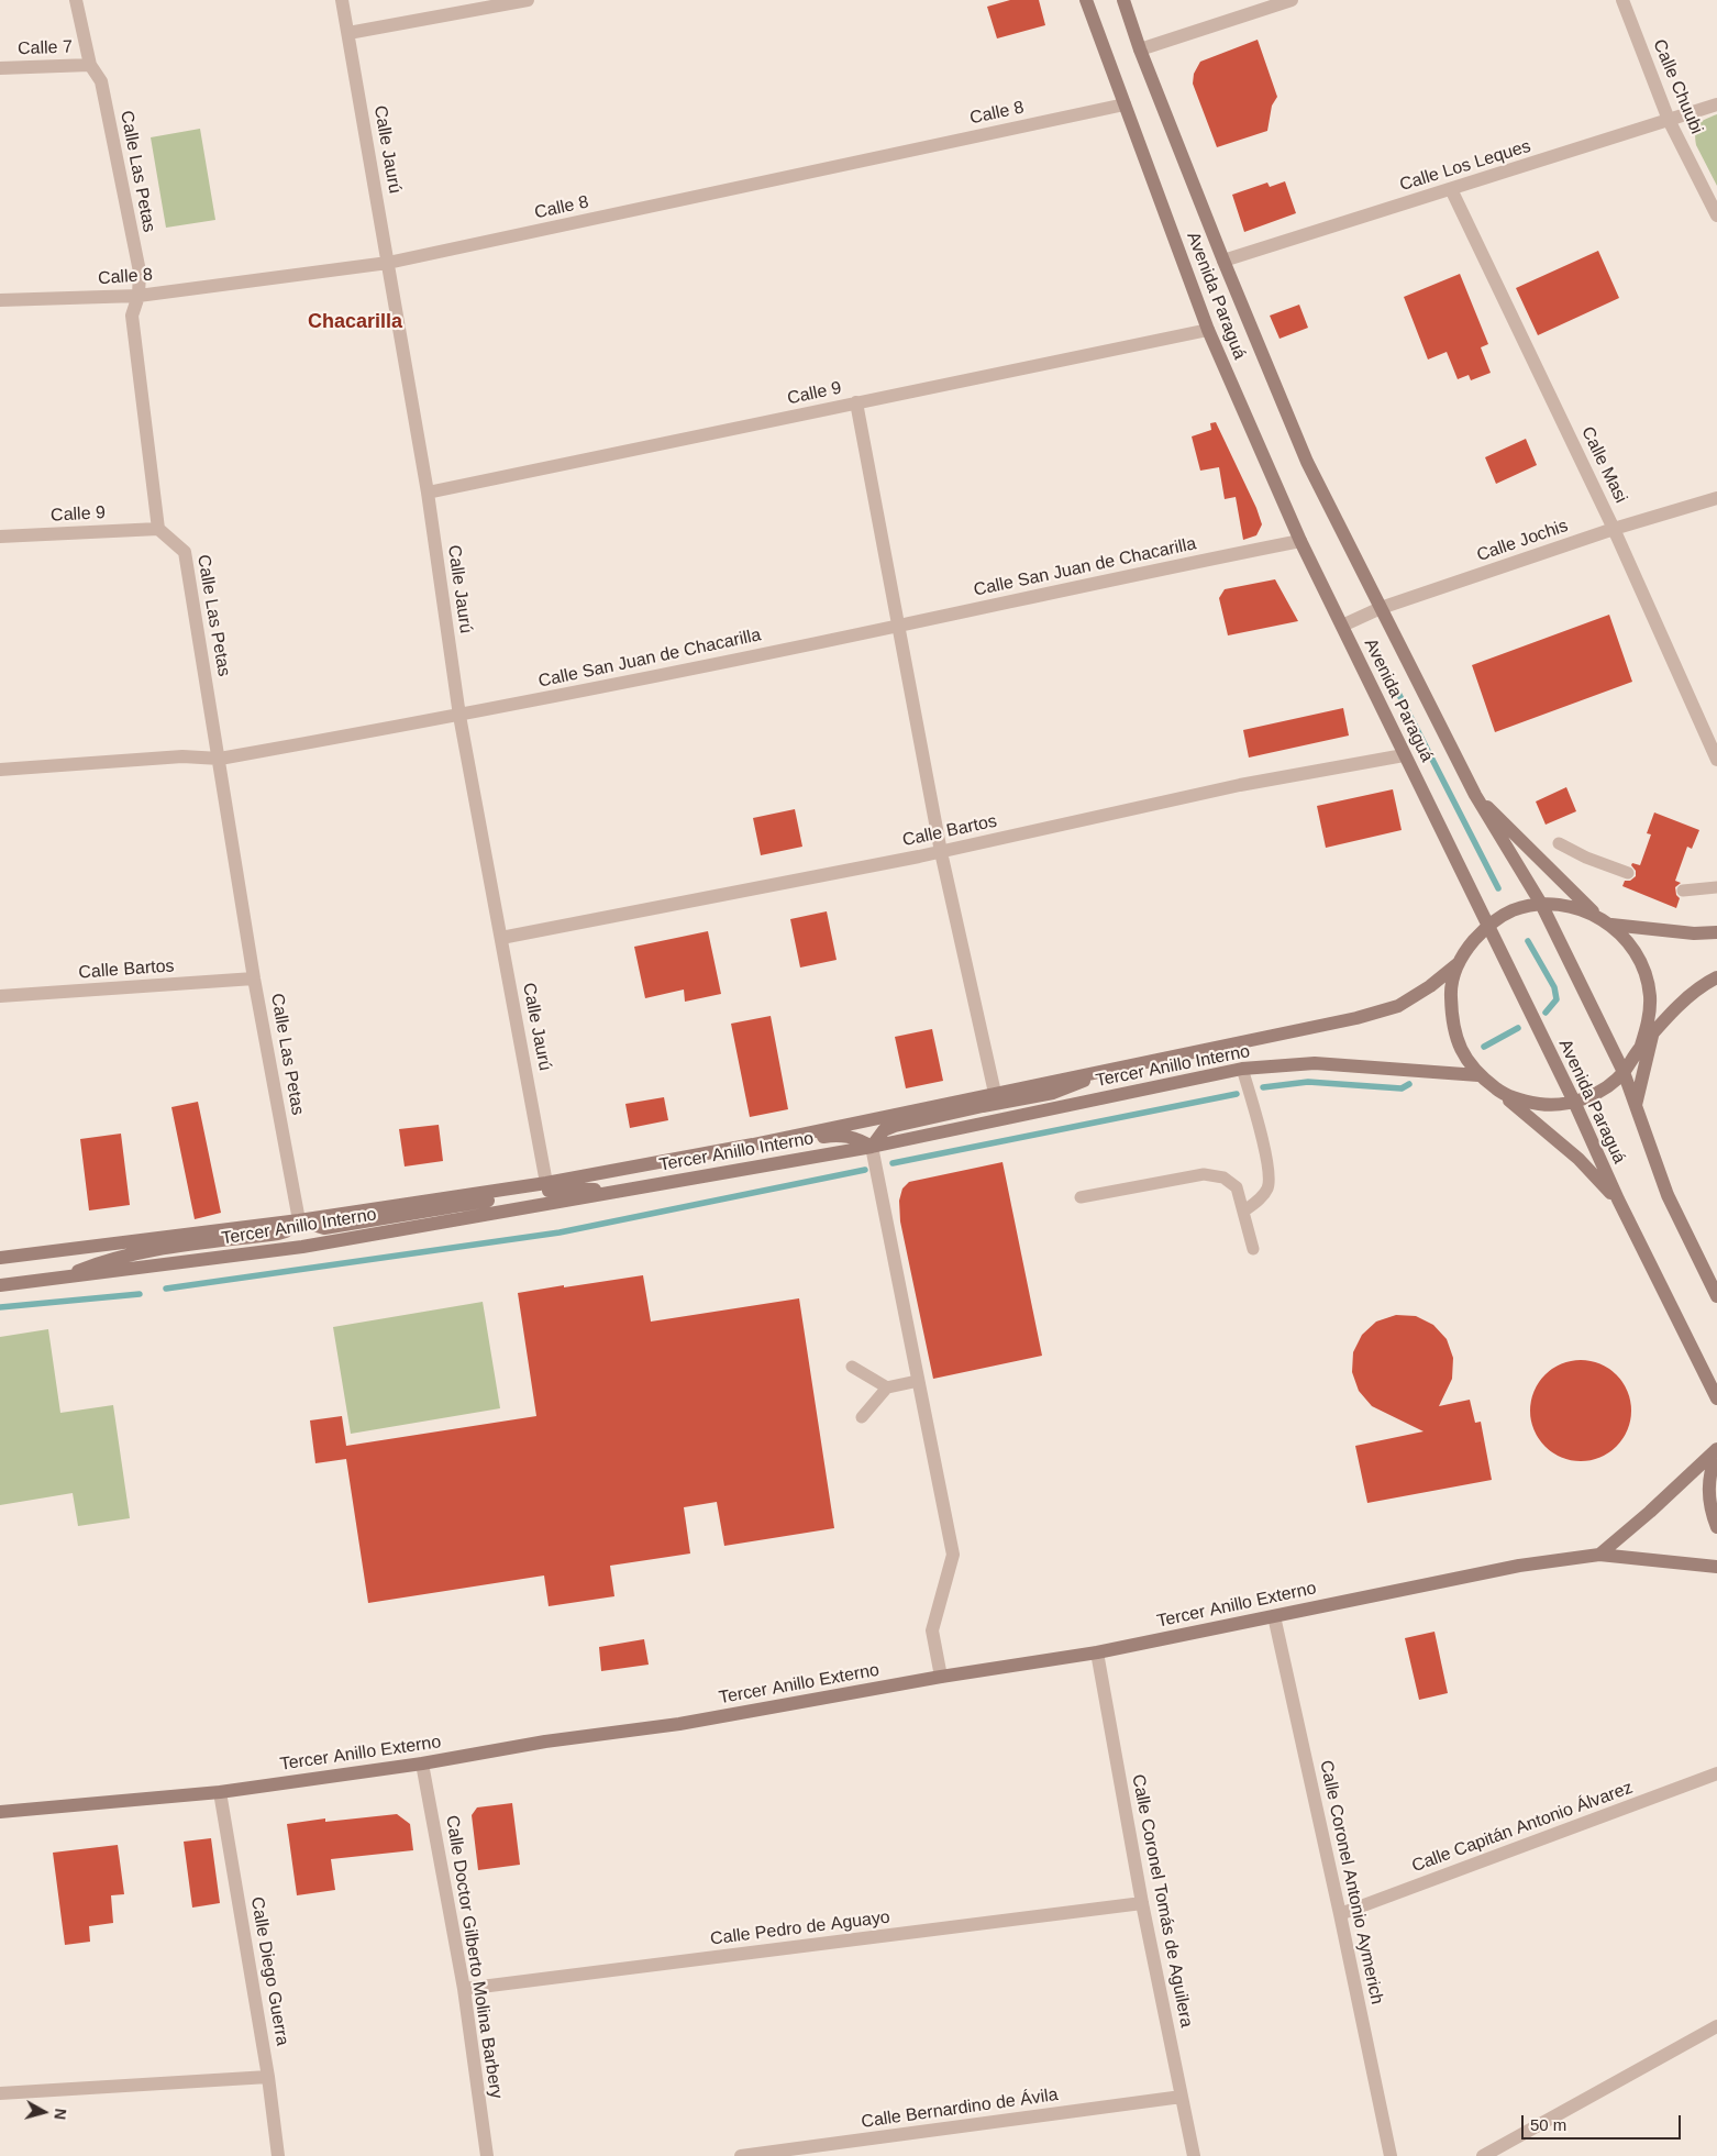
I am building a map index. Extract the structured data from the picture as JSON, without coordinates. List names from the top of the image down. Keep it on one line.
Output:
{"streets":{"main road":["Avenida Paraguá","Tercer Anillo Interno","Tercer Anillo Externo"],"street":["Calle 7","Calle Chuubi","Calle 8","Calle Jaurú","Calle Los Leques","Calle Las Petas","Calle 9","Calle Masi","Calle Jochis","Calle San Juan de Chacarilla","Calle Bartos","Calle Capitán Antonio Álvarez","Calle Coronel Antonio Aymerich","Calle Coronel Tomás de Aguilera","Calle Pedro de Aguayo","Calle Doctor Gilberto Molina Barbery","Calle Diego Guerra","Calle Bernardino de Ávila"]},"crossings":[["Calle 7","Calle Las Petas"],["Calle Chuubi","Calle Los Leques"],["Calle 8","Calle Jaurú"],["Calle 8","Calle Las Petas"],["Calle 8","Avenida Paraguá"],["Calle Jaurú","Calle 9"],["Calle Jaurú","Calle San Juan de Chacarilla"],["Calle Jaurú","Calle Bartos"],["Calle Jaurú","Tercer Anillo Interno"],["Calle Los Leques","Avenida Paraguá"],["Calle Los Leques","Calle Masi"],["Calle Las Petas","Calle 9"],["Calle Las Petas","Calle San Juan de Chacarilla"],["Calle Las Petas","Calle Bartos"],["Calle Las Petas","Tercer Anillo Interno"],["Avenida Paraguá","Calle 9"],["Avenida Paraguá","Calle Jochis"],["Avenida Paraguá","Calle San Juan de Chacarilla"],["Avenida Paraguá","Calle Bartos"],["Avenida Paraguá","Tercer Anillo Interno"],["Calle Masi","Calle Jochis"],["Tercer Anillo Externo","Calle Coronel Antonio Aymerich"],["Tercer Anillo Externo","Calle Coronel Tomás de Aguilera"],["Tercer Anillo Externo","Calle Doctor Gilberto Molina Barbery"],["Tercer Anillo Externo","Calle Diego Guerra"],["Calle Capitán Antonio Álvarez","Calle Coronel Antonio Aymerich"],["Calle Coronel Tomás de Aguilera","Calle Pedro de Aguayo"],["Calle Coronel Tomás de Aguilera","Calle Bernardino de Ávila"],["Calle Pedro de Aguayo","Calle Doctor Gilberto Molina Barbery"]],"districts":["Chacarilla"],"scale_bar":"50 m","north":"right"}
